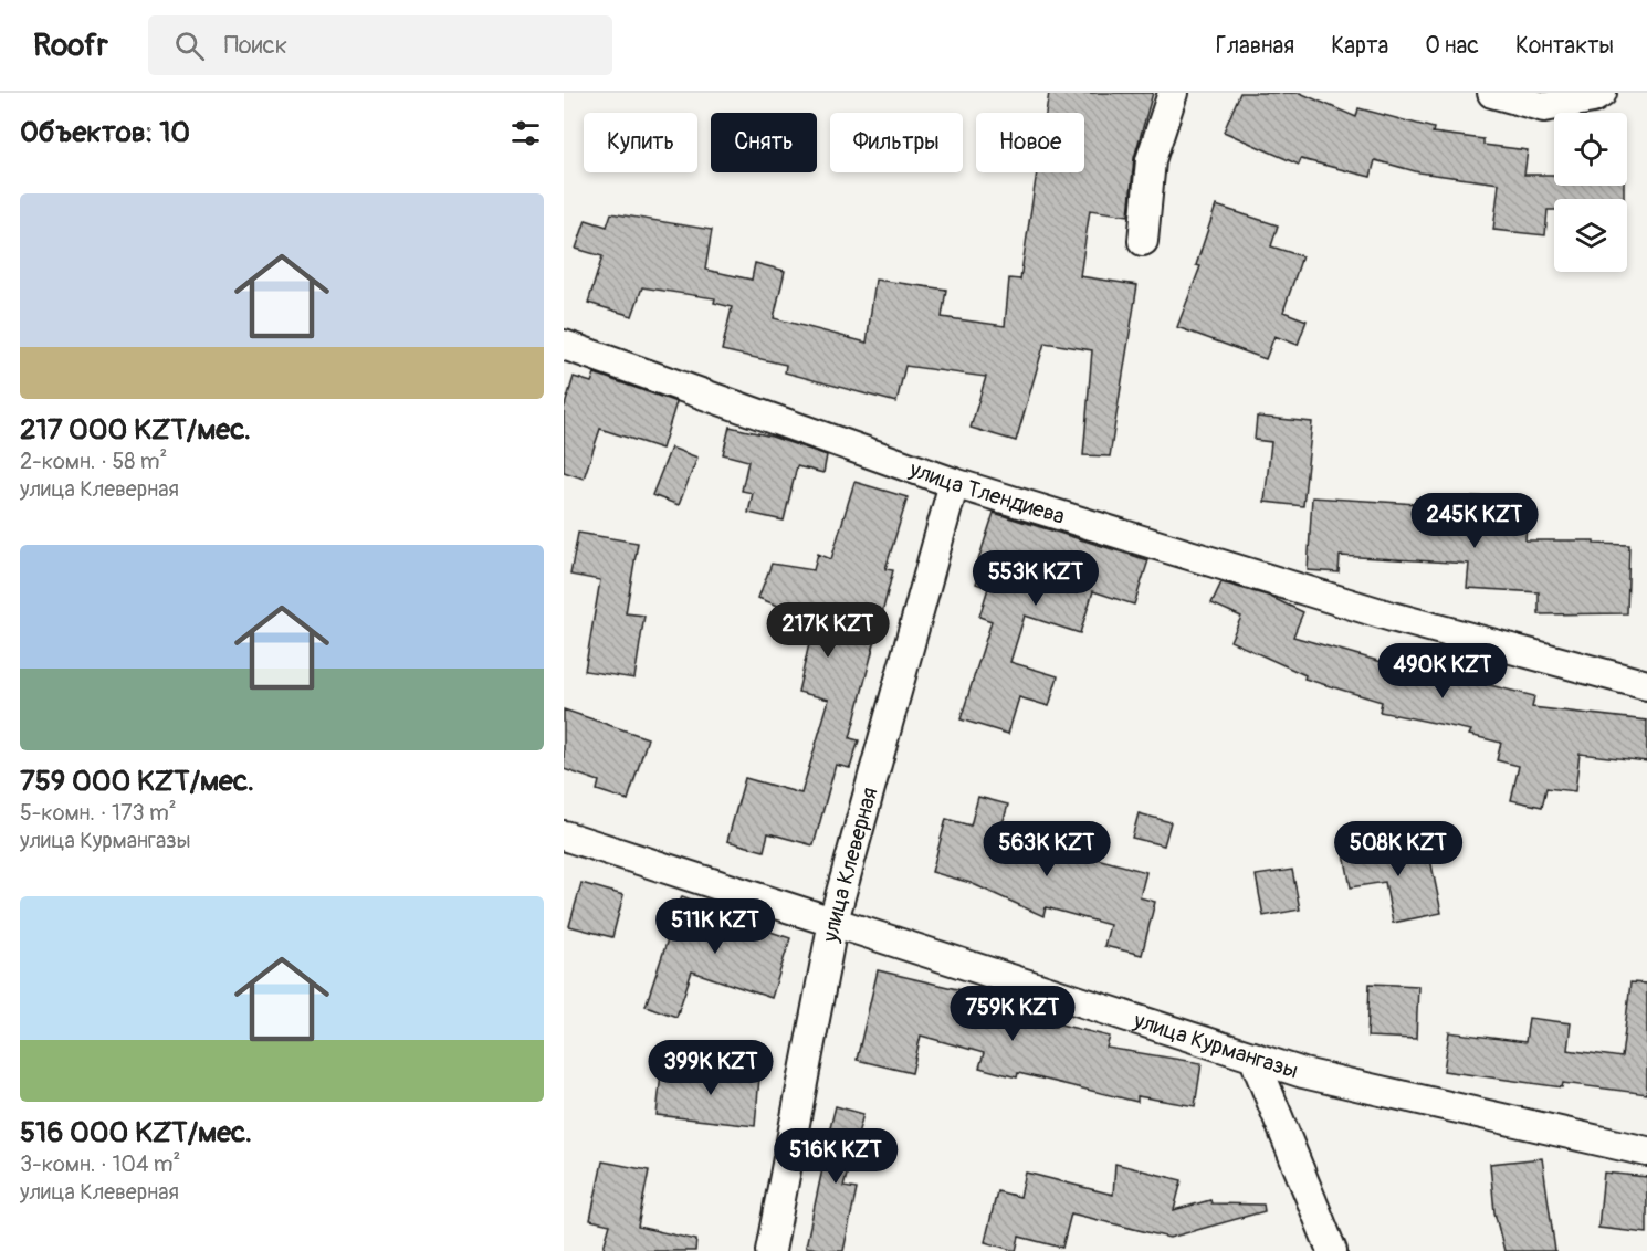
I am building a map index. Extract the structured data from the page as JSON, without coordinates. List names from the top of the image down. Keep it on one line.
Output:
{"streets":{"street":["улица Тлендиева","улица Клеверная","улица Курмангазы"]},"crossings":[["улица Тлендиева","улица Клеверная"],["улица Клеверная","улица Курмангазы"]],"page":{"header":"Roofr","search":"Поиск","nav":["Главная","Карта","О нас","Контакты"],"heading":"Объектов: 10","chip":["Купить","Снять","Фильтры","Новое"],"list":[{"name":"217 000 KZT/мес.","note":"2-комн. · 58 m² · улица Клеверная"},{"name":"759 000 KZT/мес.","note":"5-комн. · 173 m² · улица Курмангазы"},{"name":"516 000 KZT/мес.","note":"3-комн. · 104 m² · улица Клеверная"}],"price":["245K KZT","553K KZT","217K KZT","490K KZT","563K KZT","508K KZT","511K KZT","759K KZT","399K KZT","516K KZT"]}}
